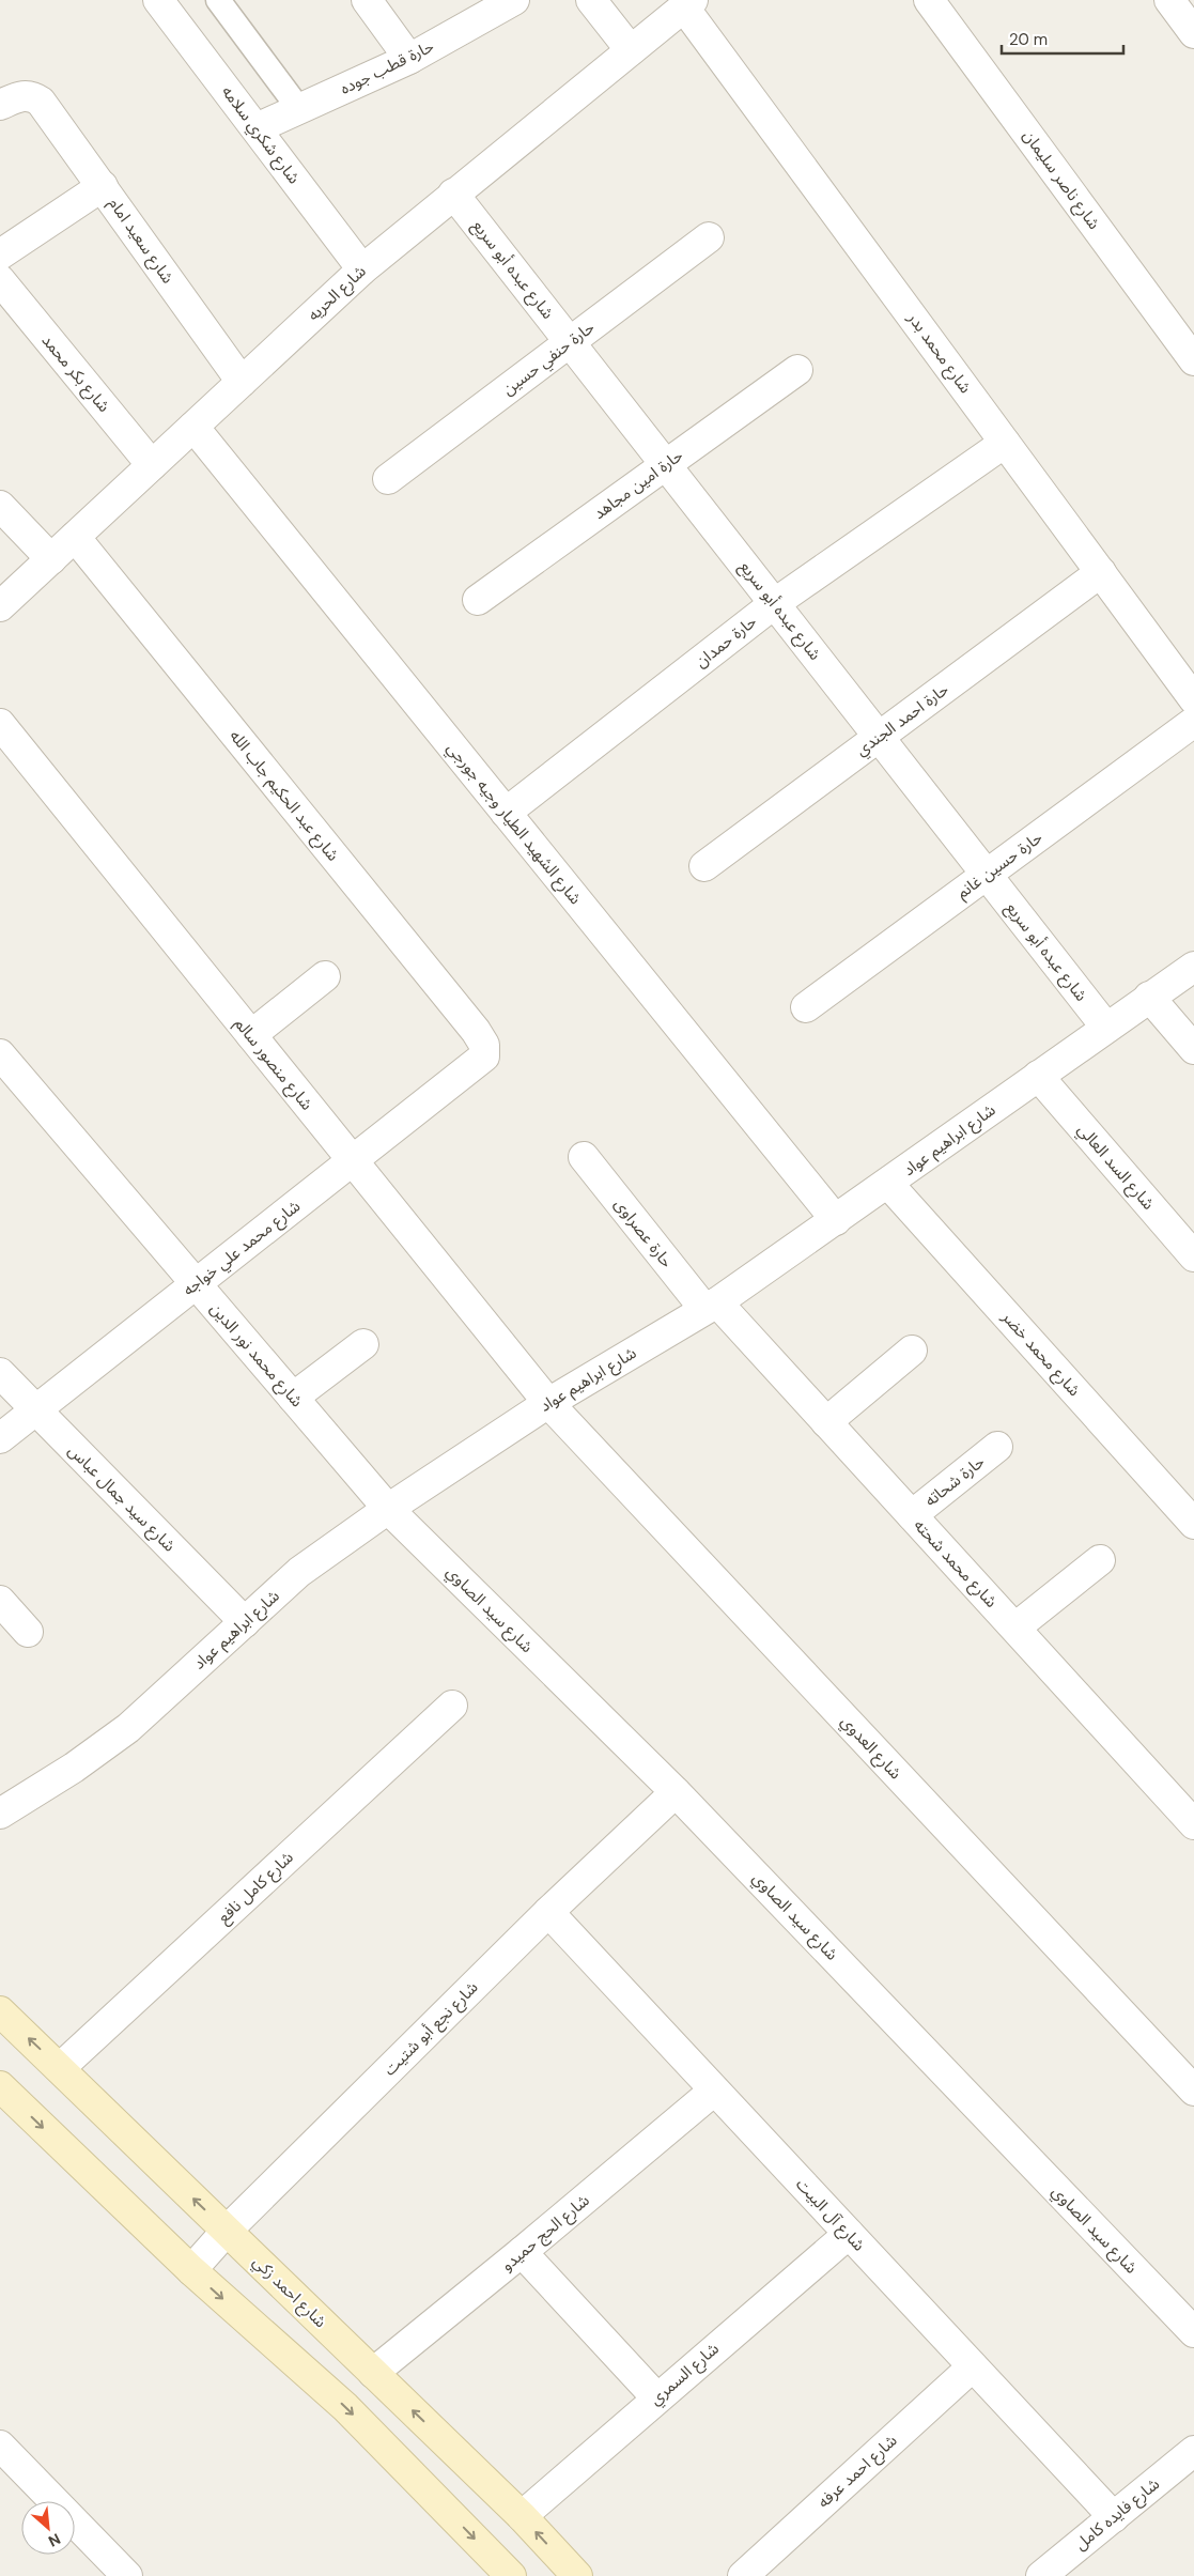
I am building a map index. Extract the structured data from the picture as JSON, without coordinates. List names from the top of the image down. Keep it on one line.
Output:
{"streets":{"street":["حارة قطب جوده","شارع شكري سلامه","شارع ناصر سليمان","شارع سعيد امام","شارع عبده أبو سريع","شارع الحريه","شارع محمد بدر","حارة حنفي حسين","شارع بكر محمد","حارة امين مجاهد","حارة حمدان","حارة احمد الجندي","شارع عبد الحكيم جاب الله","شارع الشهيد الطيار وجيه جورجي","حارة حسين غانم","شارع منصور سالم","شارع ابراهيم عواد","شارع السد العالي","حارة عصراوى","شارع محمد علي خواجه","شارع محمد خضر","شارع محمد نور الدين","حارة شحاته","شارع سيد جمال عباس","شارع محمد شحته","شارع سيد الصاوي","شارع العدوي","شارع كامل نافع","شارع نجع أبو شتيت","شارع آل البيت","شارع الحج حميدو","شارع احمد زكي","شارع السمري","شارع احمد عرفه","شارع فايده كامل"]},"crossings":[["حارة قطب جوده","شارع شكري سلامه"],["شارع شكري سلامه","شارع الحريه"],["شارع سعيد امام","شارع الحريه"],["شارع عبده أبو سريع","شارع الحريه"],["شارع عبده أبو سريع","حارة حنفي حسين"],["شارع عبده أبو سريع","حارة امين مجاهد"],["شارع عبده أبو سريع","حارة حمدان"],["شارع عبده أبو سريع","حارة احمد الجندي"],["شارع عبده أبو سريع","حارة حسين غانم"],["شارع عبده أبو سريع","شارع ابراهيم عواد"],["شارع الحريه","شارع محمد بدر"],["شارع الحريه","شارع بكر محمد"],["شارع الحريه","شارع عبد الحكيم جاب الله"],["شارع الحريه","شارع الشهيد الطيار وجيه جورجي"],["شارع محمد بدر","حارة حمدان"],["شارع محمد بدر","حارة احمد الجندي"],["حارة حمدان","شارع الشهيد الطيار وجيه جورجي"],["شارع عبد الحكيم جاب الله","شارع محمد علي خواجه"],["شارع الشهيد الطيار وجيه جورجي","شارع ابراهيم عواد"],["شارع منصور سالم","شارع ابراهيم عواد"],["شارع منصور سالم","شارع محمد علي خواجه"],["شارع منصور سالم","شارع العدوي"],["شارع ابراهيم عواد","شارع السد العالي"],["شارع ابراهيم عواد","حارة عصراوى"],["شارع ابراهيم عواد","شارع محمد خضر"],["شارع ابراهيم عواد","شارع محمد نور الدين"],["شارع ابراهيم عواد","شارع سيد جمال عباس"],["شارع ابراهيم عواد","شارع محمد شحته"],["شارع ابراهيم عواد","شارع سيد الصاوي"],["شارع ابراهيم عواد","شارع العدوي"],["حارة عصراوى","شارع محمد شحته"],["شارع محمد علي خواجه","شارع محمد نور الدين"],["شارع محمد علي خواجه","شارع سيد جمال عباس"],["شارع محمد نور الدين","شارع سيد الصاوي"],["حارة شحاته","شارع محمد شحته"],["شارع سيد الصاوي","شارع نجع أبو شتيت"],["شارع كامل نافع","شارع احمد زكي"],["شارع نجع أبو شتيت","شارع آل البيت"],["شارع نجع أبو شتيت","شارع احمد زكي"],["شارع آل البيت","شارع الحج حميدو"],["شارع آل البيت","شارع السمري"],["شارع آل البيت","شارع احمد عرفه"],["شارع آل البيت","شارع فايده كامل"],["شارع الحج حميدو","شارع احمد زكي"],["شارع احمد زكي","شارع السمري"]],"scale_bar":"20 m","north":"bottom right"}
